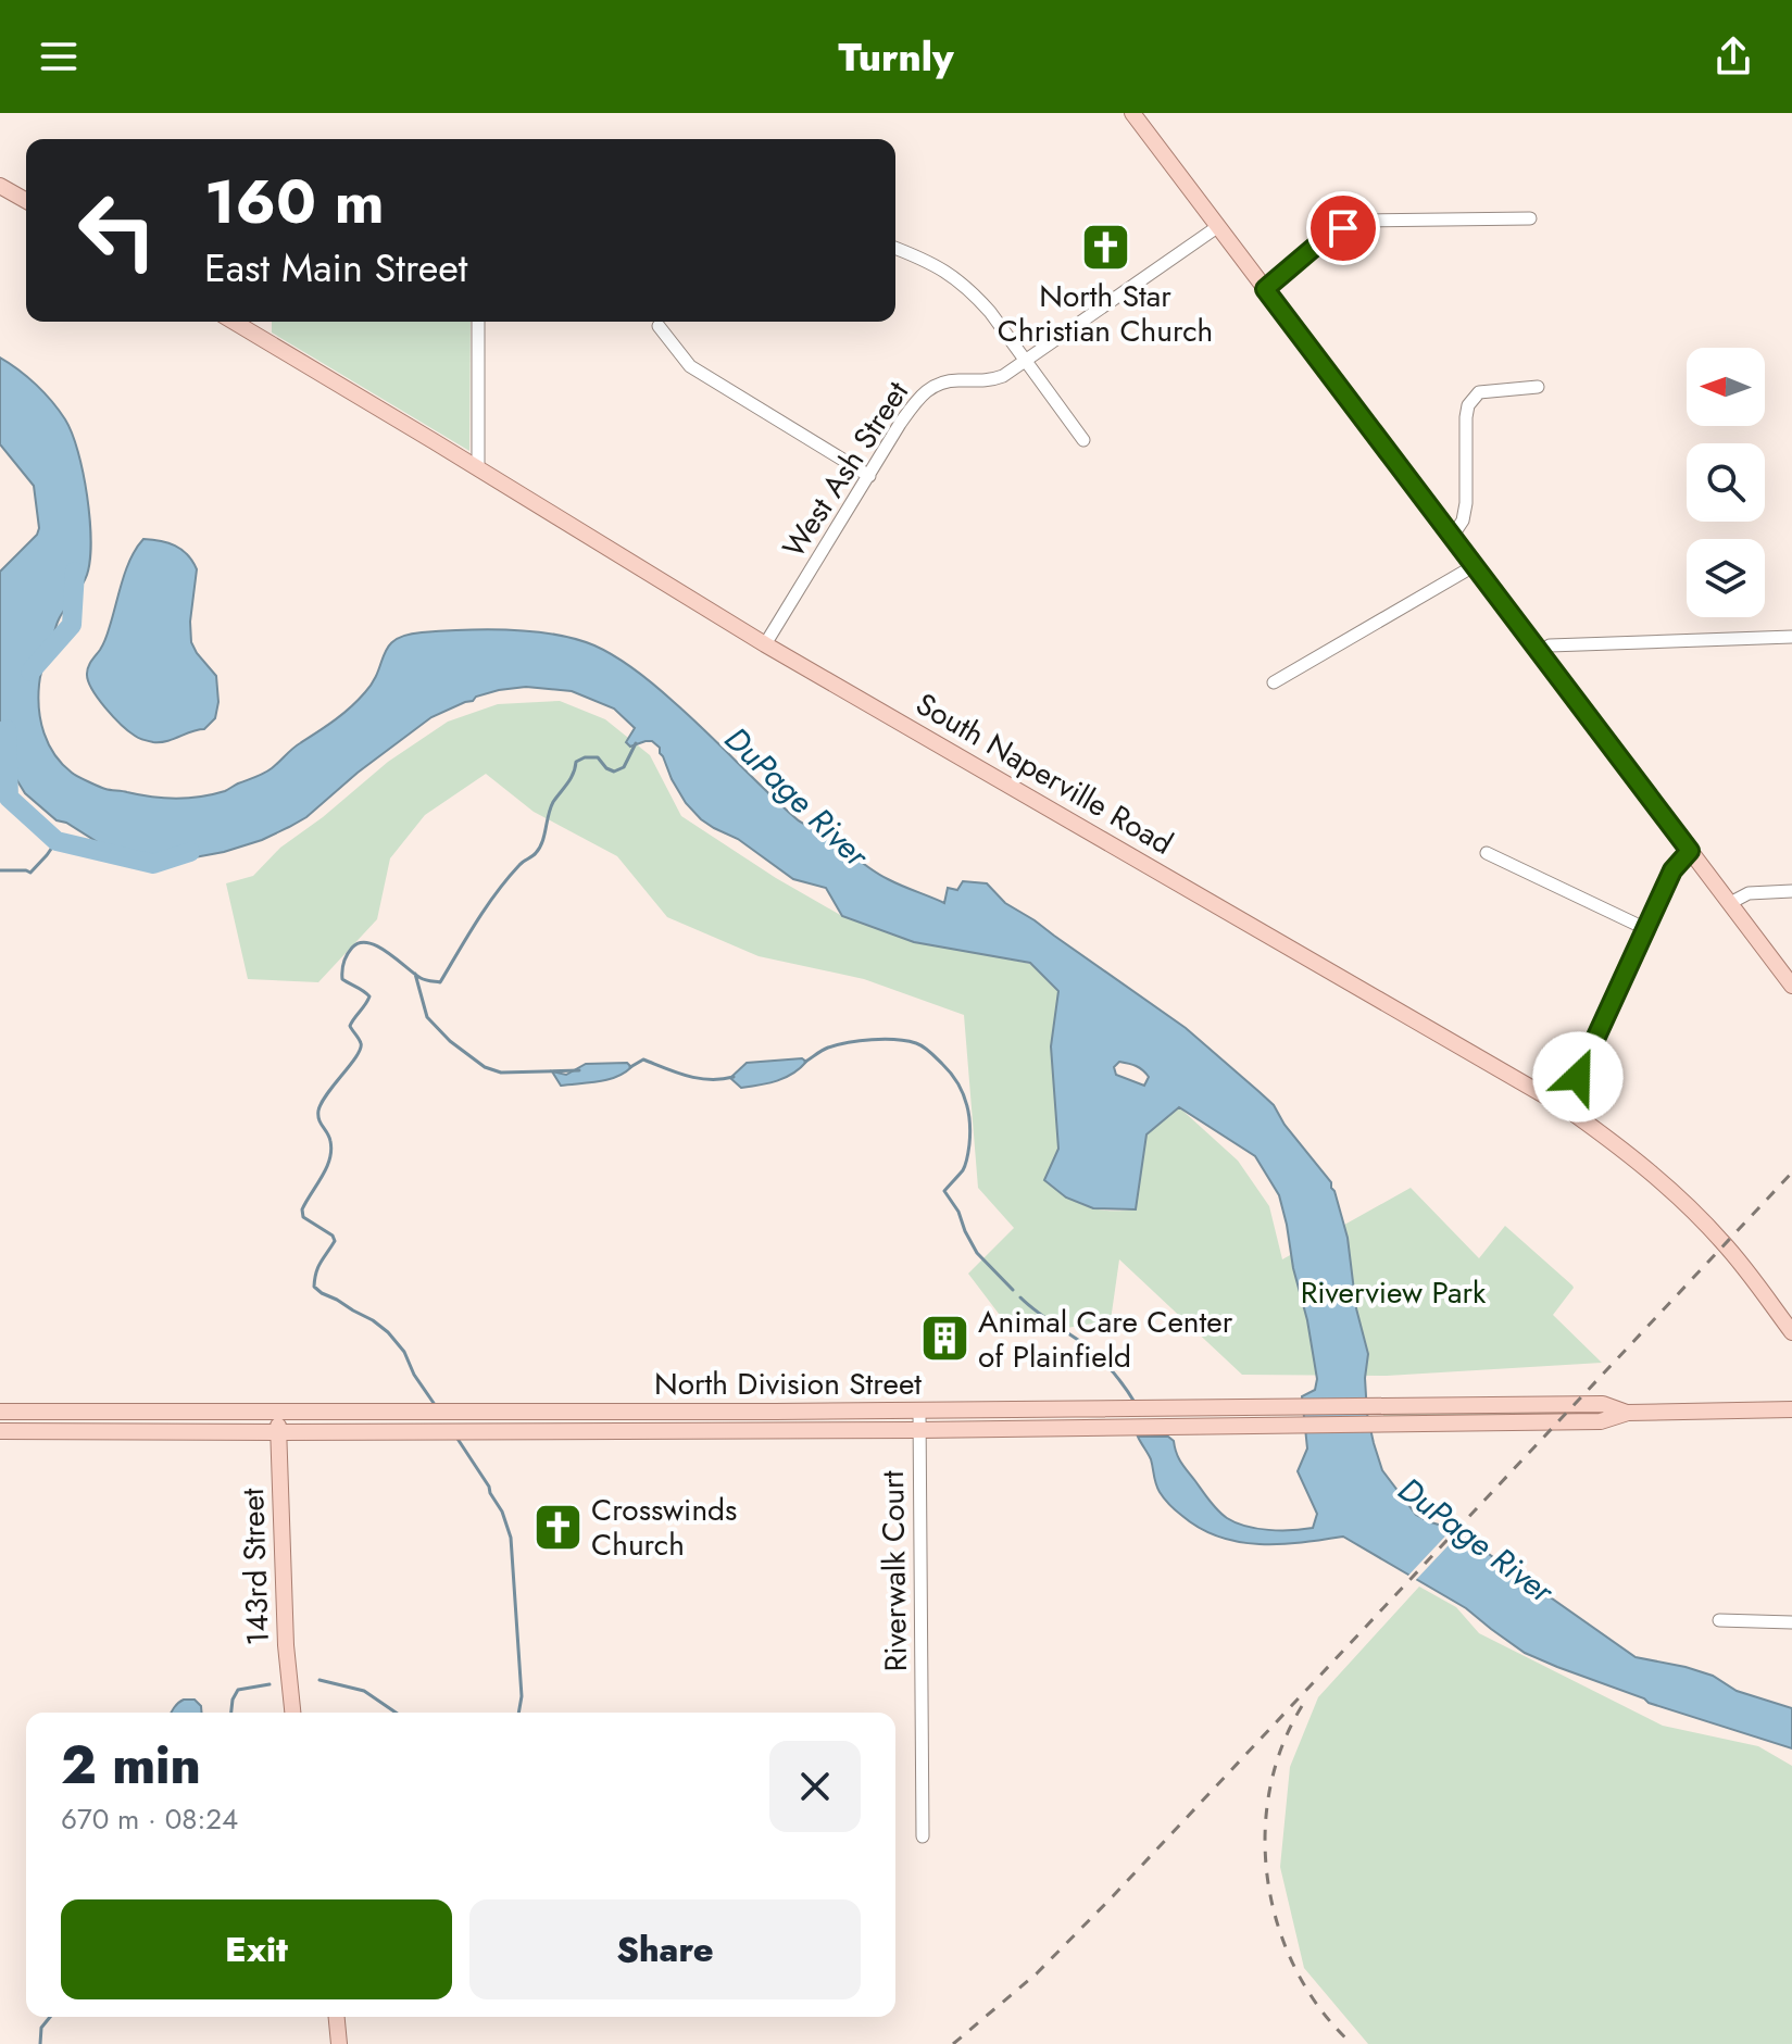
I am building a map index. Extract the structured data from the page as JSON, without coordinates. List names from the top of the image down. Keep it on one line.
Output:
{"streets":{"main road":["South Naperville Road","North Division Street","143rd Street"],"street":["West Ash Street","Riverwalk Court"]},"crossings":[["West Ash Street","South Naperville Road"],["North Division Street","143rd Street"],["North Division Street","Riverwalk Court"]],"water":["DuPage River"],"parks":["Riverview Park"],"places":{"church":["North Star Christian Church","Crosswinds Church"],"building":["Animal Care Center of Plainfield"]},"north":"left","page":{"header":"Turnly","turn":["160 m","East Main Street"],"heading":["2 min","670 m · 08:24"],"buttons":["Exit","Share"]}}
